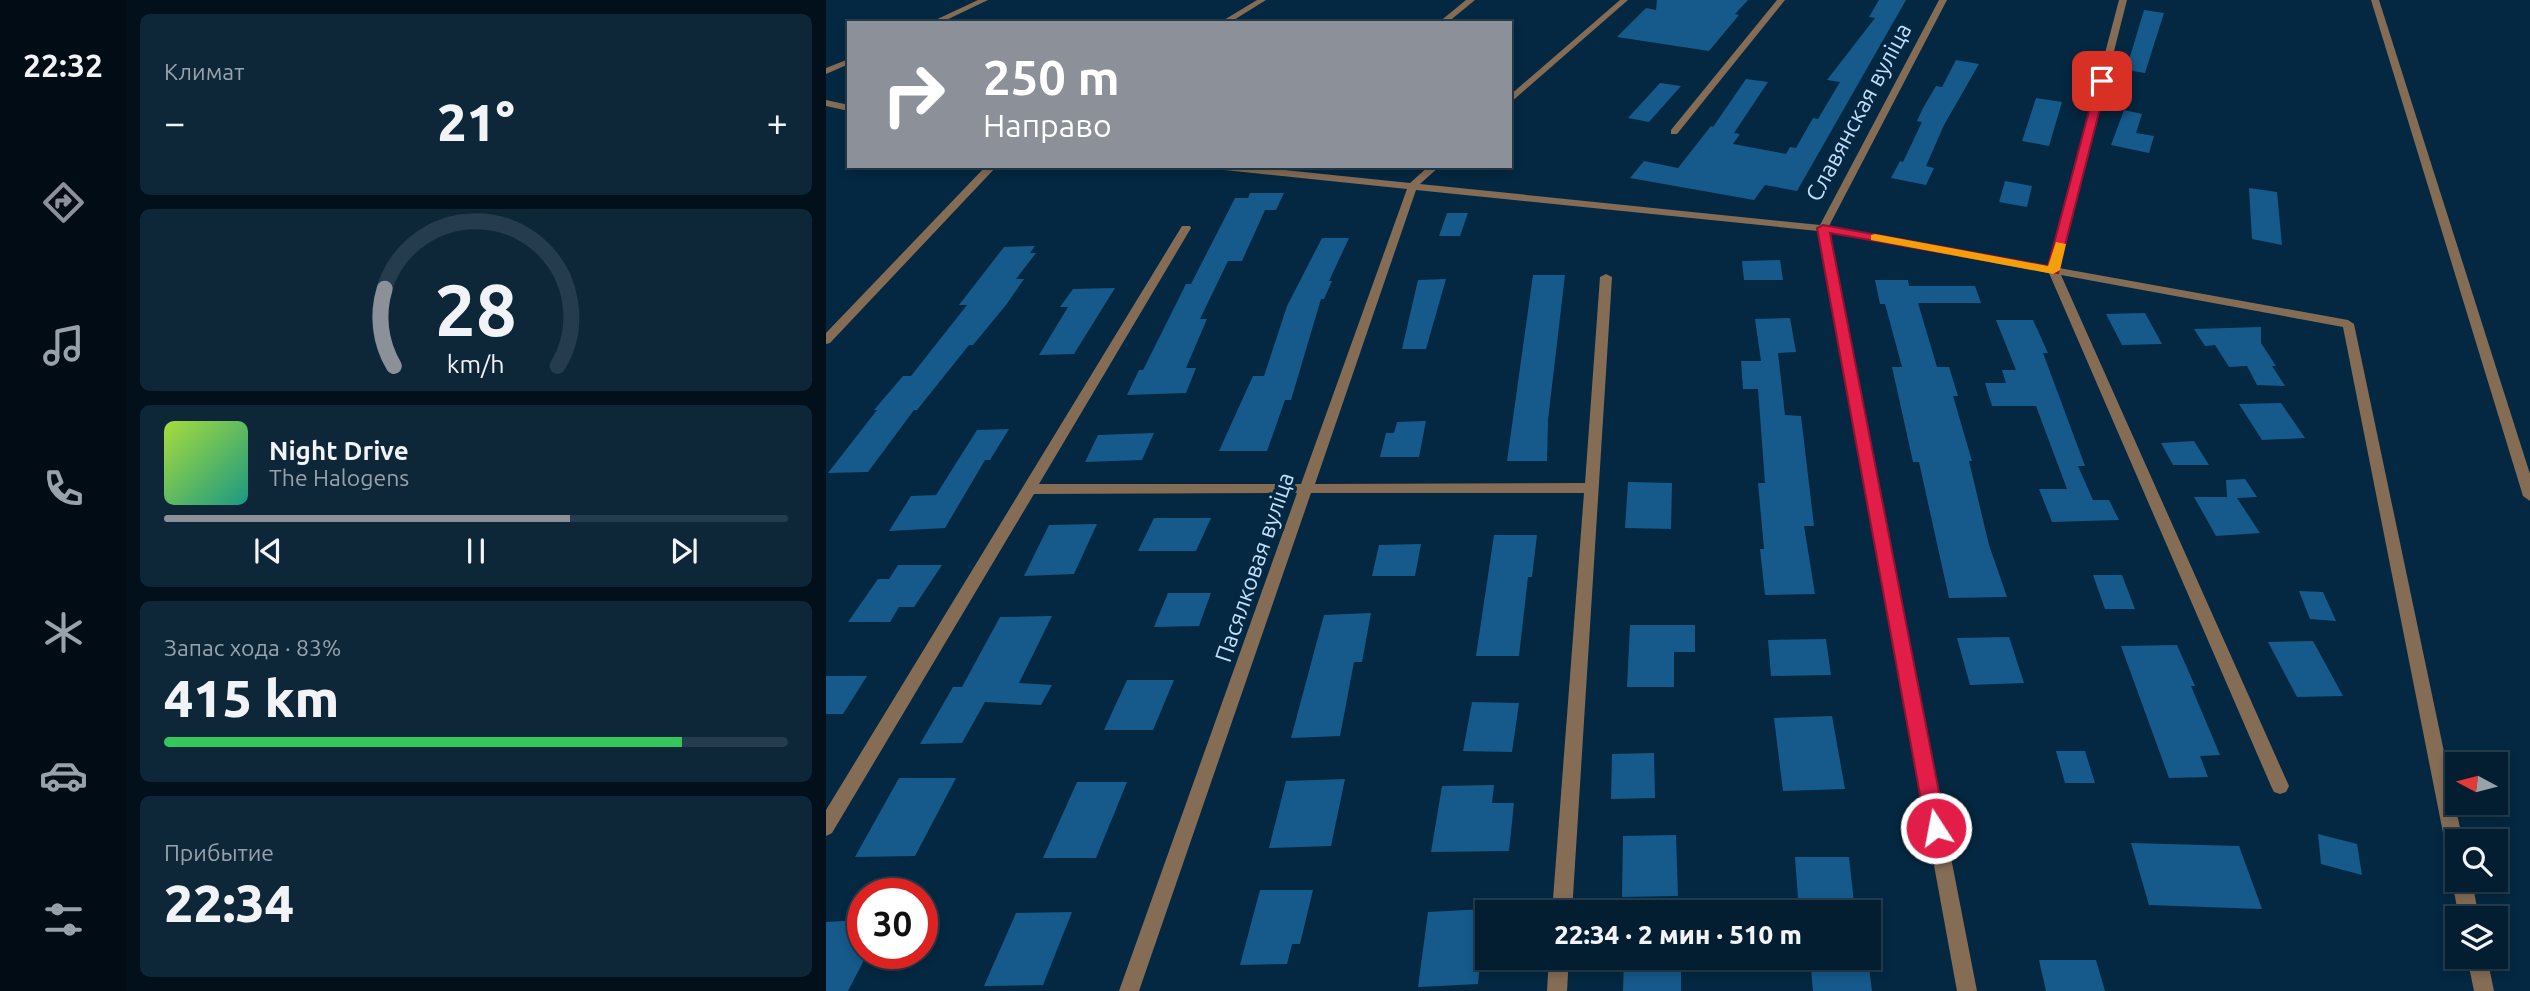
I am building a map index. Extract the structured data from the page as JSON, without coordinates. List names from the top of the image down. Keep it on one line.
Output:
{"streets":{"street":["Славянская вуліца","Пасялковая вуліца"]},"north":"left","page":{"tabs":"22:32","tile":["Климат",["Запас хода · 83%","415 km"],["Прибытие","22:34"]],"turn":["250 m","Направо"],"heat":["−","21°","+"],"song":["Night Drive","The Halogens"],"limit":"30","trip":"22:34 · 2 мин · 510 m","gauge":["28","km/h"]}}
